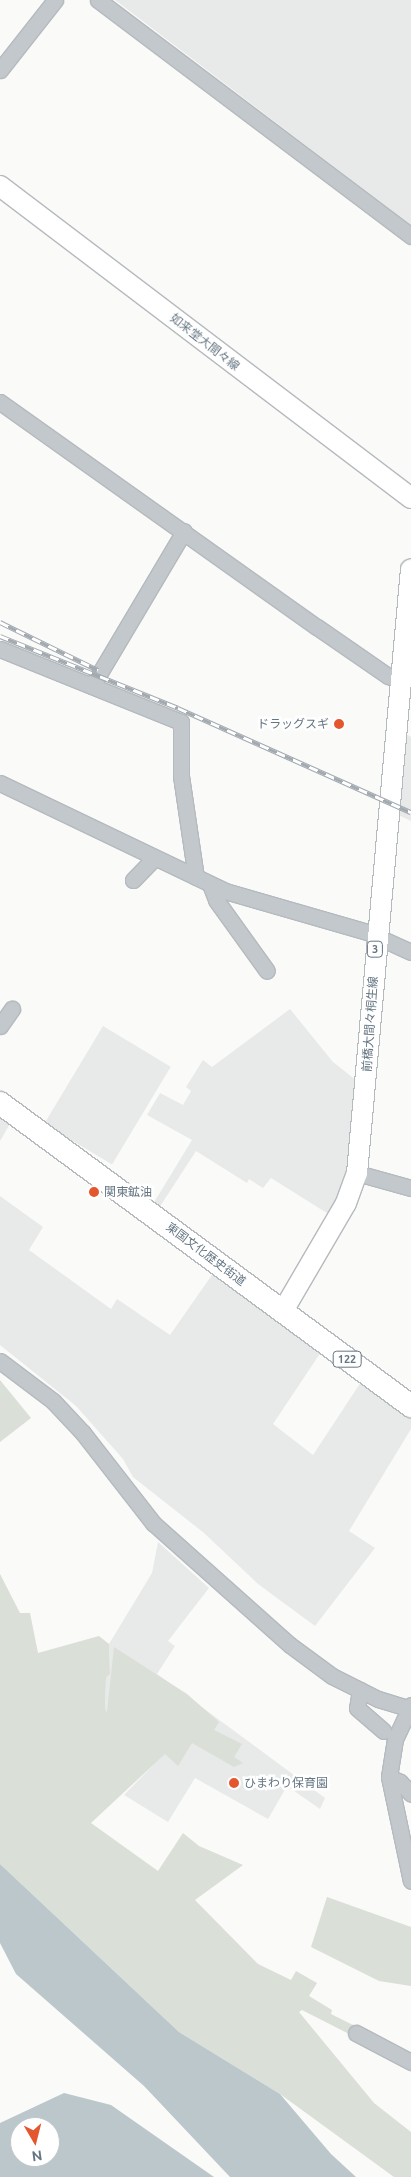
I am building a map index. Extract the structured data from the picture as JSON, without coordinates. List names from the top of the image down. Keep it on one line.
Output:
{"streets":{"highway":["東国文化歴史街道","122"],"main road":["如来堂大間々線","3","前橋大間々桐生線"]},"crossings":[["前橋大間々桐生線","東国文化歴史街道"]],"places":["ドラッグスギ","関東鉱油","ひまわり保育園"],"north":"bottom"}
